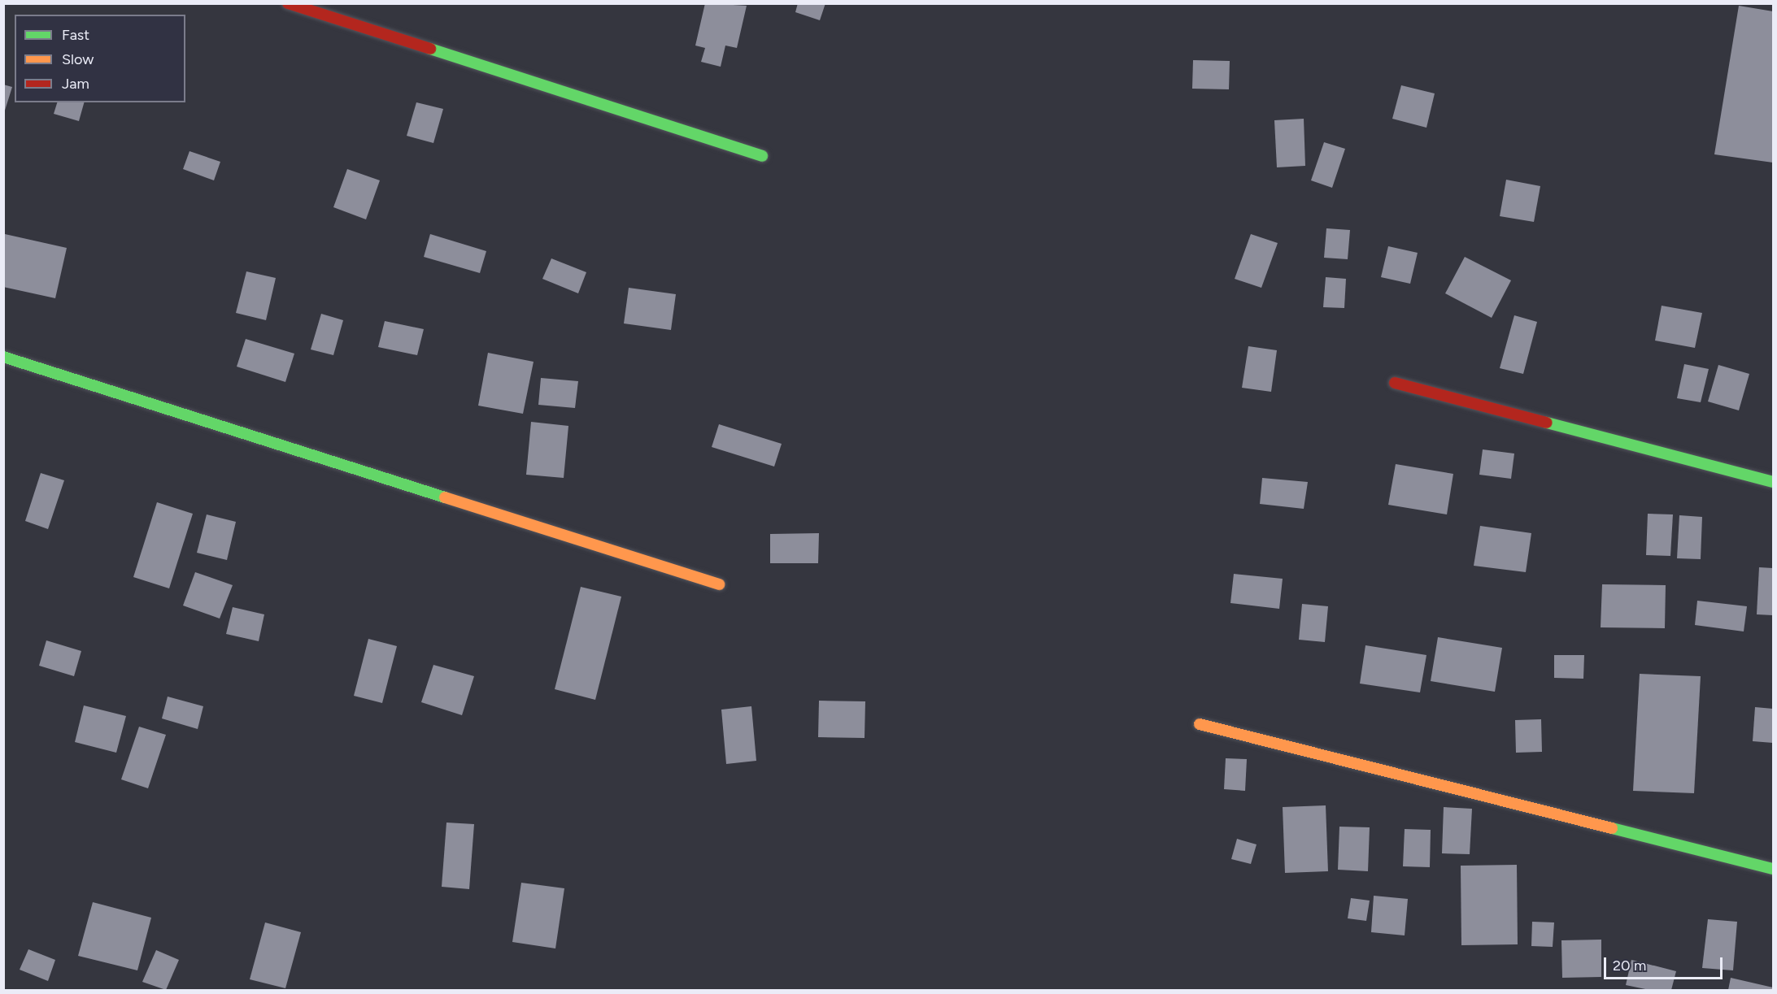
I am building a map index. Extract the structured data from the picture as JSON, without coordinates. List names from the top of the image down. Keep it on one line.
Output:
{"legend":["Fast","Slow","Jam"],"scale_bar":"20 m"}
